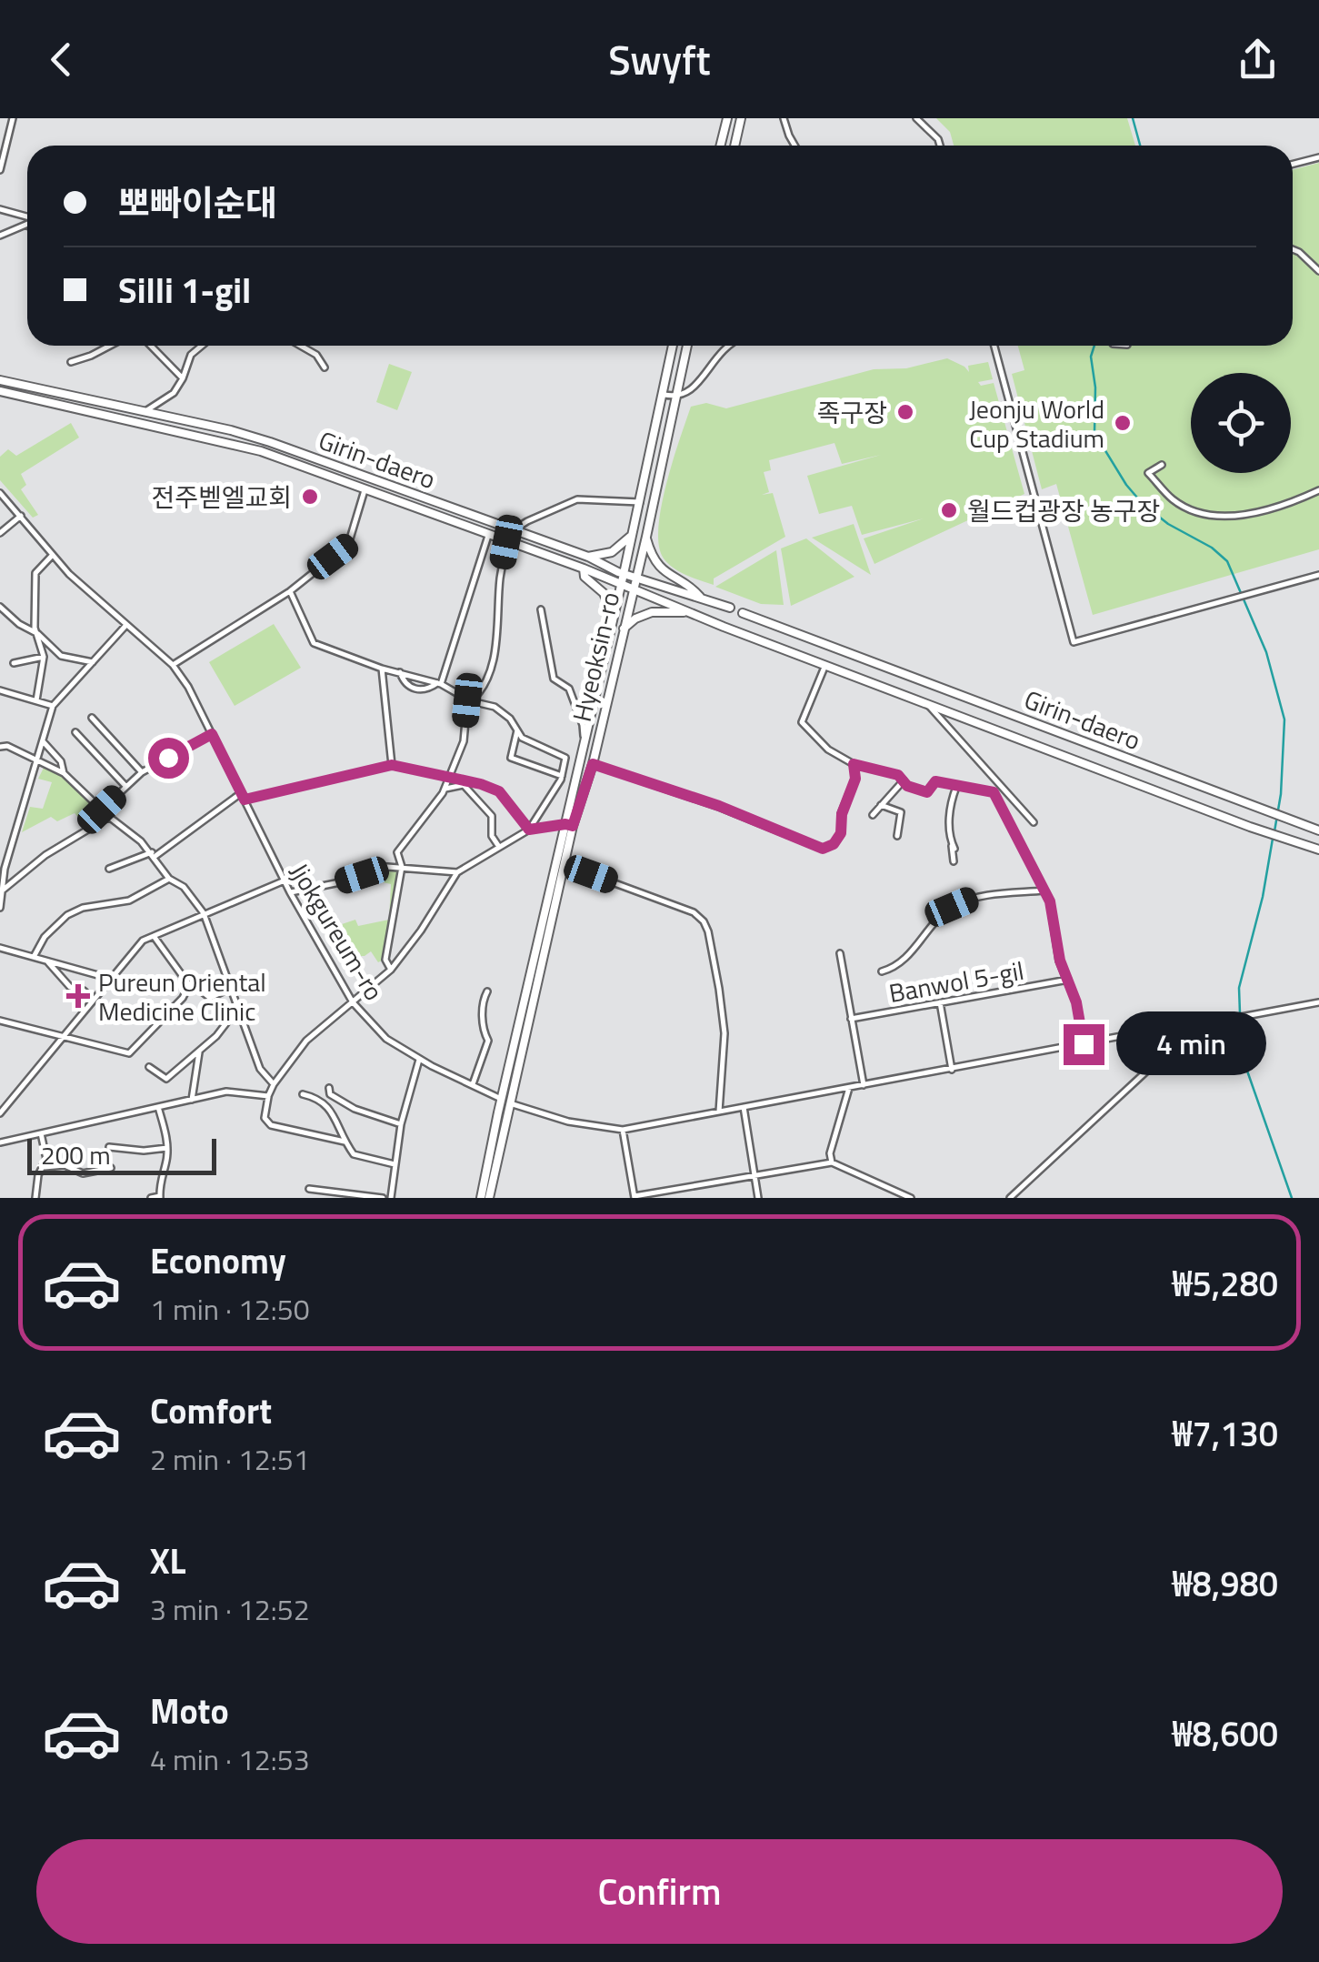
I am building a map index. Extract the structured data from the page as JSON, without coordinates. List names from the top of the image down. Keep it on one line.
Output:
{"streets":{"street":["Girin-daero","Hyeoksin-ro","Jjokgureum-ro","Banwol 5-gil"]},"crossings":[["Girin-daero","Hyeoksin-ro"],["Girin-daero","Jjokgureum-ro"],["Hyeoksin-ro","Jjokgureum-ro"]],"places":{"other":["족구장","Jeonju World Cup Stadium","전주벧엘교회","월드컵광장 농구장"],"health":["Pureun Oriental Medicine Clinic"]},"scale_bar":"200 m","page":{"header":"Swyft","banner":["뽀빠이순대","Silli 1-gil"],"bubble":"4 min","scale":"200 m","list":[{"name":"Economy","note":"1 min · 12:50","value":"₩5,280"},{"name":"Comfort","note":"2 min · 12:51","value":"₩7,130"},{"name":"XL","note":"3 min · 12:52","value":"₩8,980"},{"name":"Moto","note":"4 min · 12:53","value":"₩8,600"}],"buttons":"Confirm"}}
